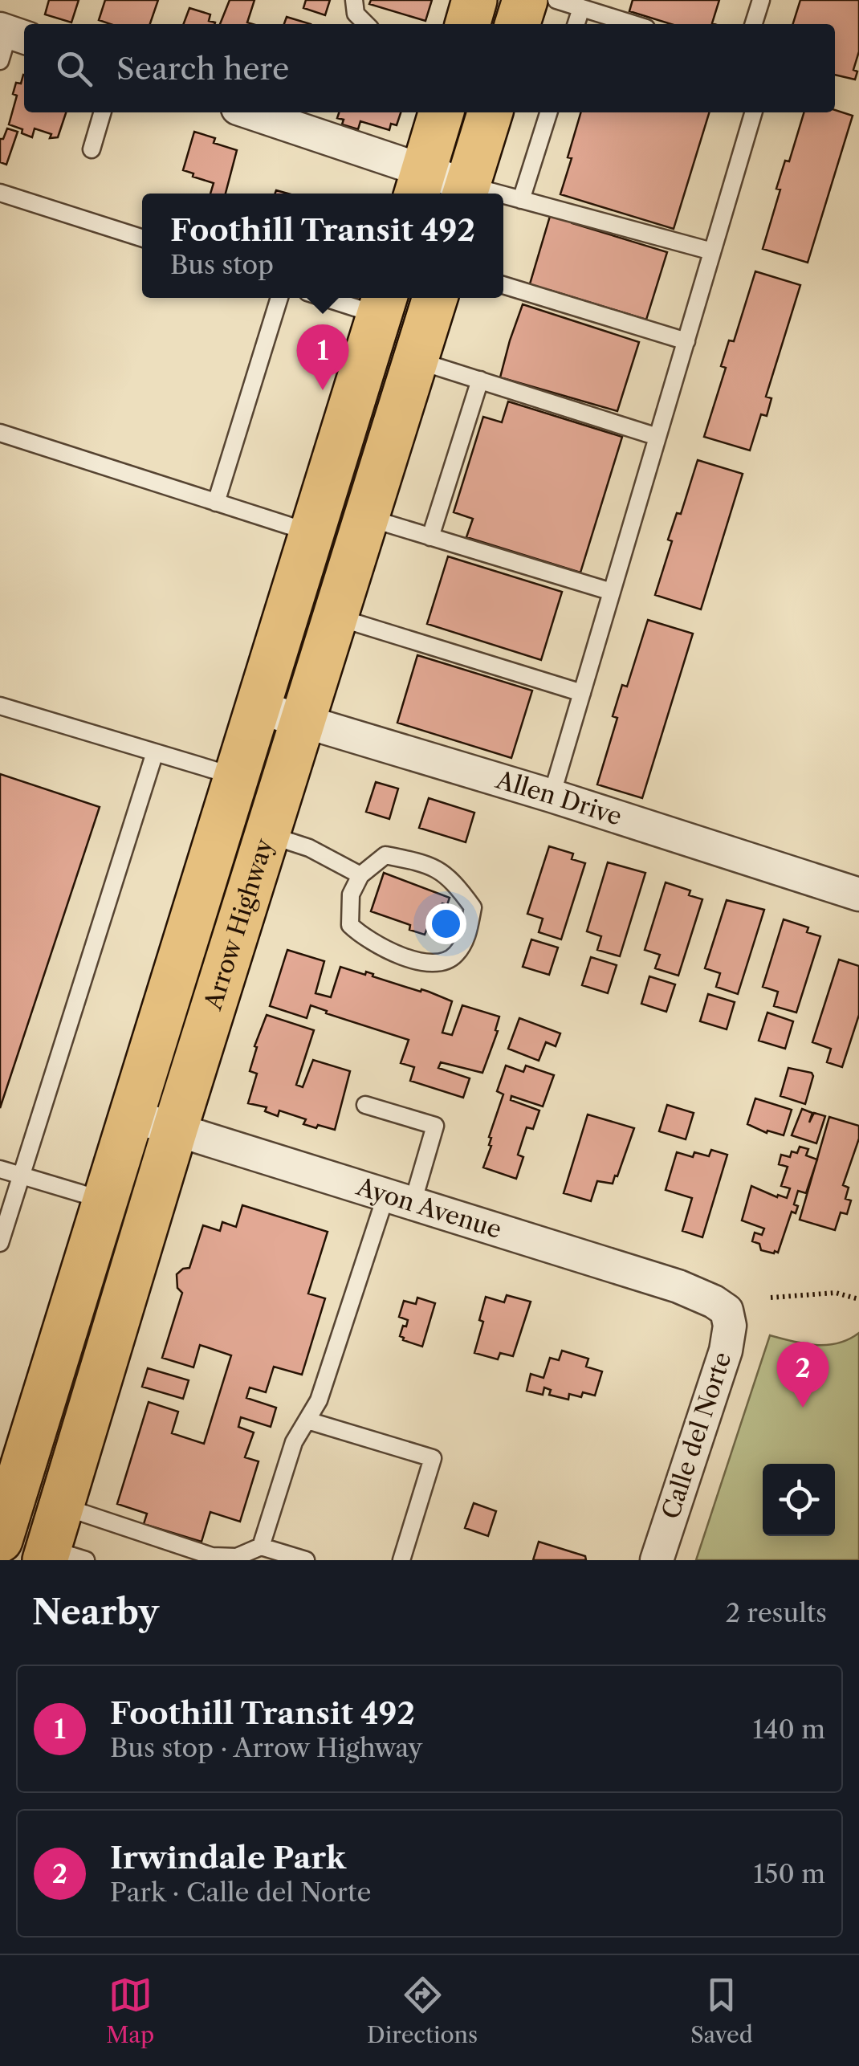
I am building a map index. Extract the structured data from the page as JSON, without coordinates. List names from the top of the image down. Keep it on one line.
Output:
{"streets":{"main road":["Arrow Highway"],"street":["Allen Drive","Ayon Avenue","Calle del Norte"]},"crossings":[["Allen Drive","Arrow Highway"],["Arrow Highway","Ayon Avenue"],["Ayon Avenue","Calle del Norte"]],"page":{"search":"Search here","popup":["Foothill Transit 492","Bus stop"],"pins":["1","2"],"heading":["Nearby","2 results"],"list":[{"mark":"1","name":"Foothill Transit 492","note":"Bus stop · Arrow Highway","value":"140 m"},{"mark":"2","name":"Irwindale Park","note":"Park · Calle del Norte","value":"150 m"}],"nav":["Map","Directions","Saved"]}}
